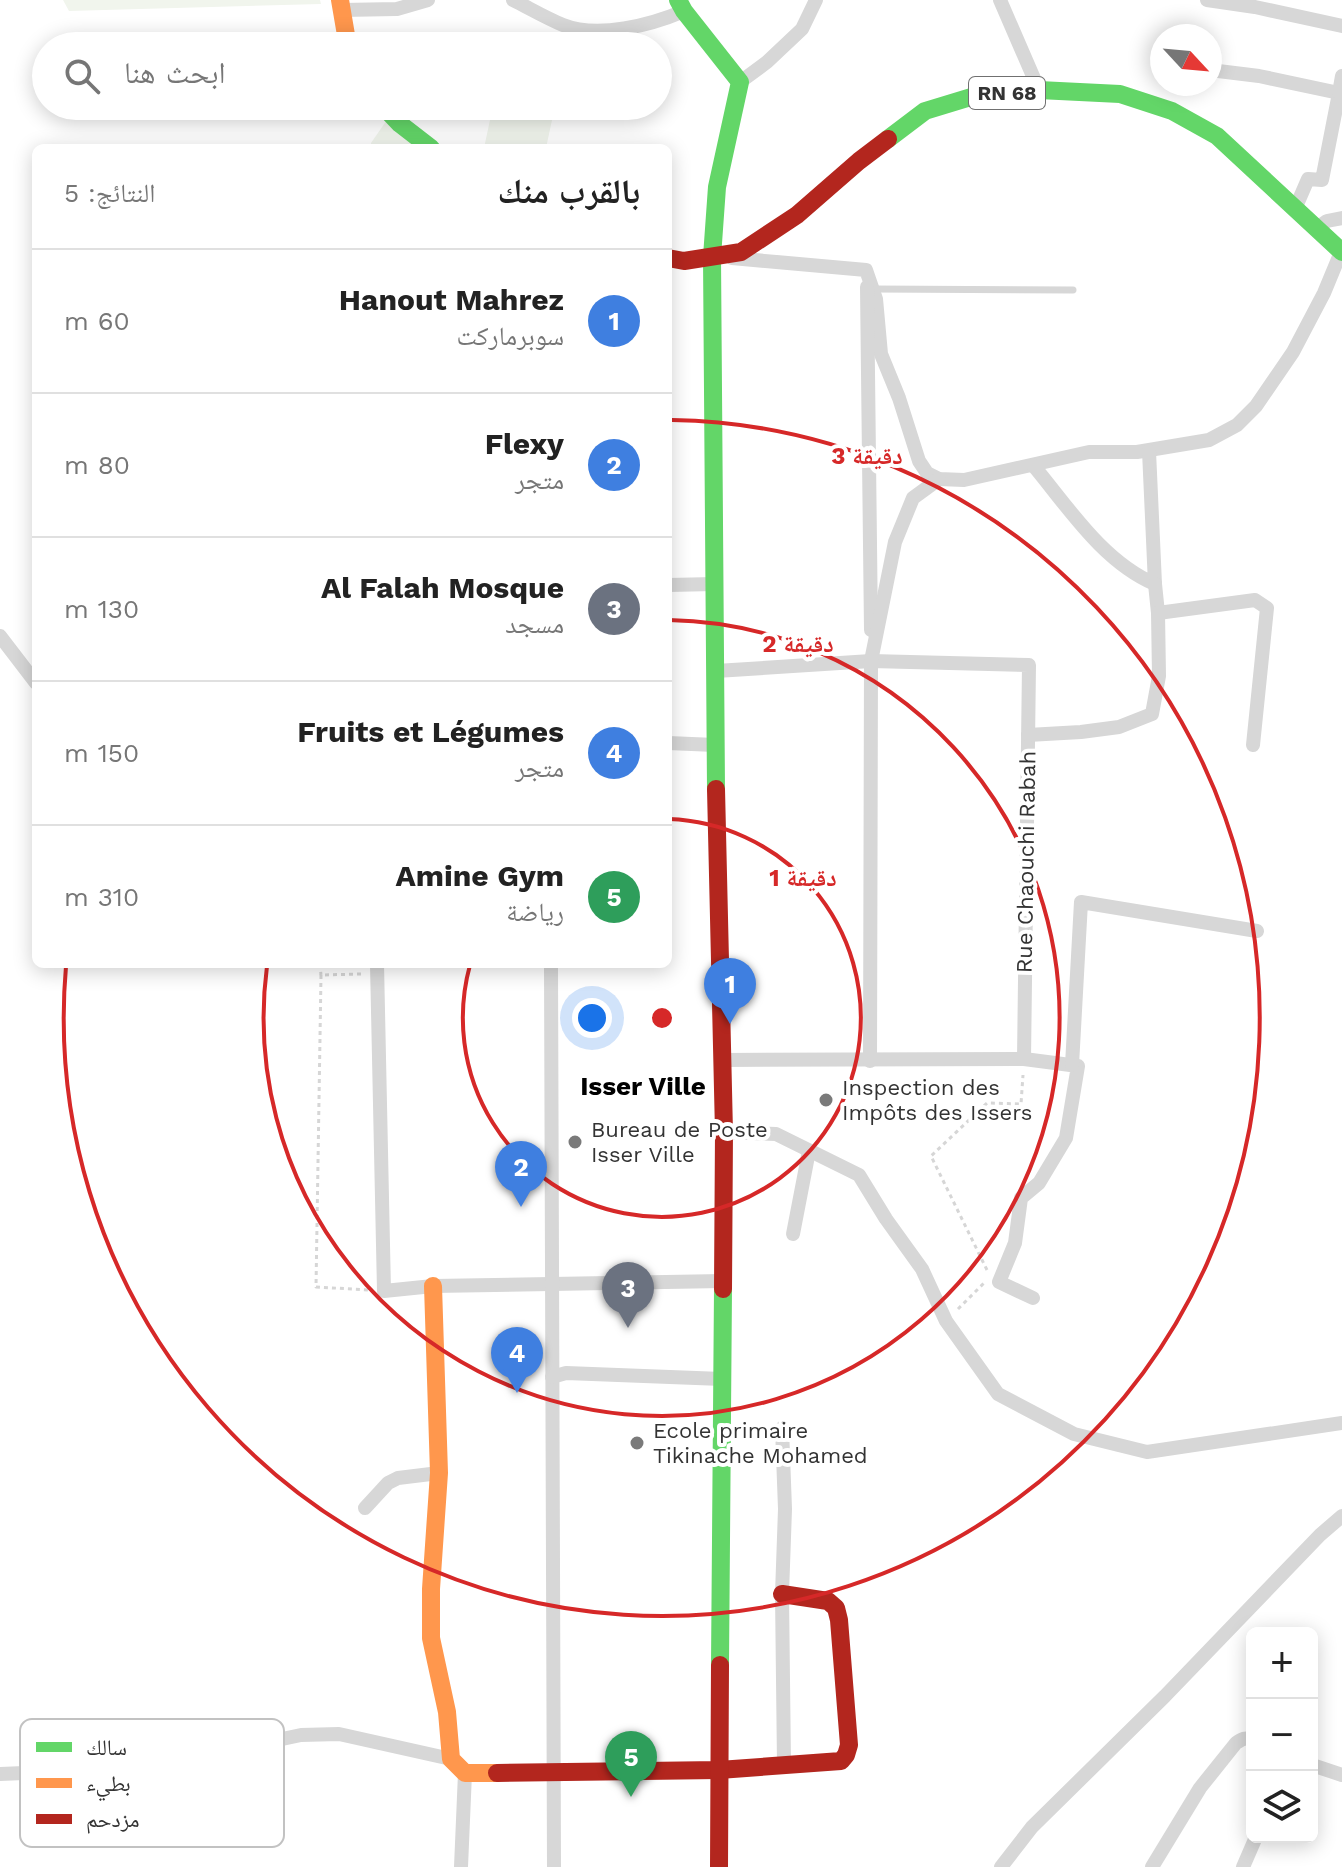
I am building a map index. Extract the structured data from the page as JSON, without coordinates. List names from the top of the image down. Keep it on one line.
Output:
{"streets":{"street":["RN 68","Rue Chaouchi Rabah"]},"districts":["Isser Ville"],"places":["Inspection des Impôts des Issers","Bureau de Poste Isser Ville","Ecole primaire Tikinache Mohamed"],"legend":["سالك","بطيء","مزدحم"],"north":"bottom right","page":{"search":"ابحث هنا","heading":["بالقرب منك","النتائج: 5"],"list":[{"mark":"1","name":"Hanout Mahrez","note":"سوبرماركت","value":"60 m"},{"mark":"2","name":"Flexy","note":"متجر","value":"80 m"},{"mark":"3","name":"Al Falah Mosque","note":"مسجد","value":"130 m"},{"mark":"4","name":"Fruits et Légumes","note":"متجر","value":"150 m"},{"mark":"5","name":"Amine Gym","note":"رياضة","value":"310 m"}],"pins":["1","2","3","4","5"],"map_buttons":["+","−"]},"rings":["3 دقيقة","2 دقيقة","1 دقيقة"]}
